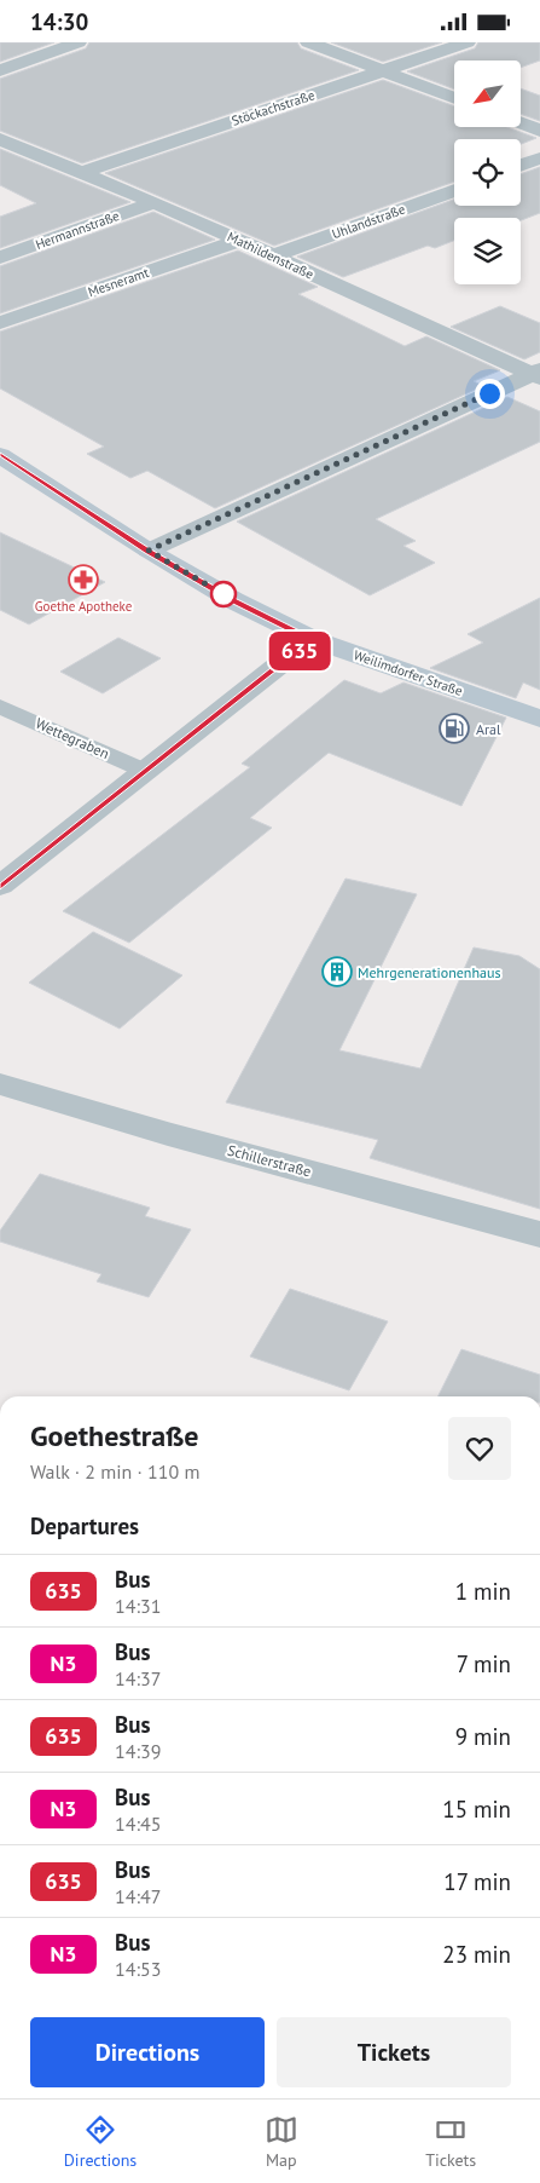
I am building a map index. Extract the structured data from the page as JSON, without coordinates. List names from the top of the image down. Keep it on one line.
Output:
{"streets":{"main road":["Weilimdorfer Straße"],"street":["Stöckachstraße","Uhlandstraße","Hermannstraße","Mathildenstraße","Mesneramt","Schillerstraße"],"lane":["Wettegraben"]},"crossings":[["Stöckachstraße","Mathildenstraße"],["Uhlandstraße","Mathildenstraße"],["Hermannstraße","Mathildenstraße"],["Mathildenstraße","Mesneramt"]],"places":{"pharmacy":["Goethe Apotheke"],"fuel station":["Aral"],"building":["Mehrgenerationenhaus"]},"lines":["bus line 635"],"north":"bottom left","page":{"status":"14:30","on_map":"635","heading":[["Goethestraße","Walk · 2 min · 110 m"],"Departures"],"list":[{"mark":"635","name":"Bus","note":"14:31","value":"1 min"},{"mark":"N3","name":"Bus","note":"14:37","value":"7 min"},{"mark":"635","name":"Bus","note":"14:39","value":"9 min"},{"mark":"N3","name":"Bus","note":"14:45","value":"15 min"},{"mark":"635","name":"Bus","note":"14:47","value":"17 min"},{"mark":"N3","name":"Bus","note":"14:53","value":"23 min"}],"buttons":["Directions","Tickets"],"tabs":["Directions","Map","Tickets"]}}
